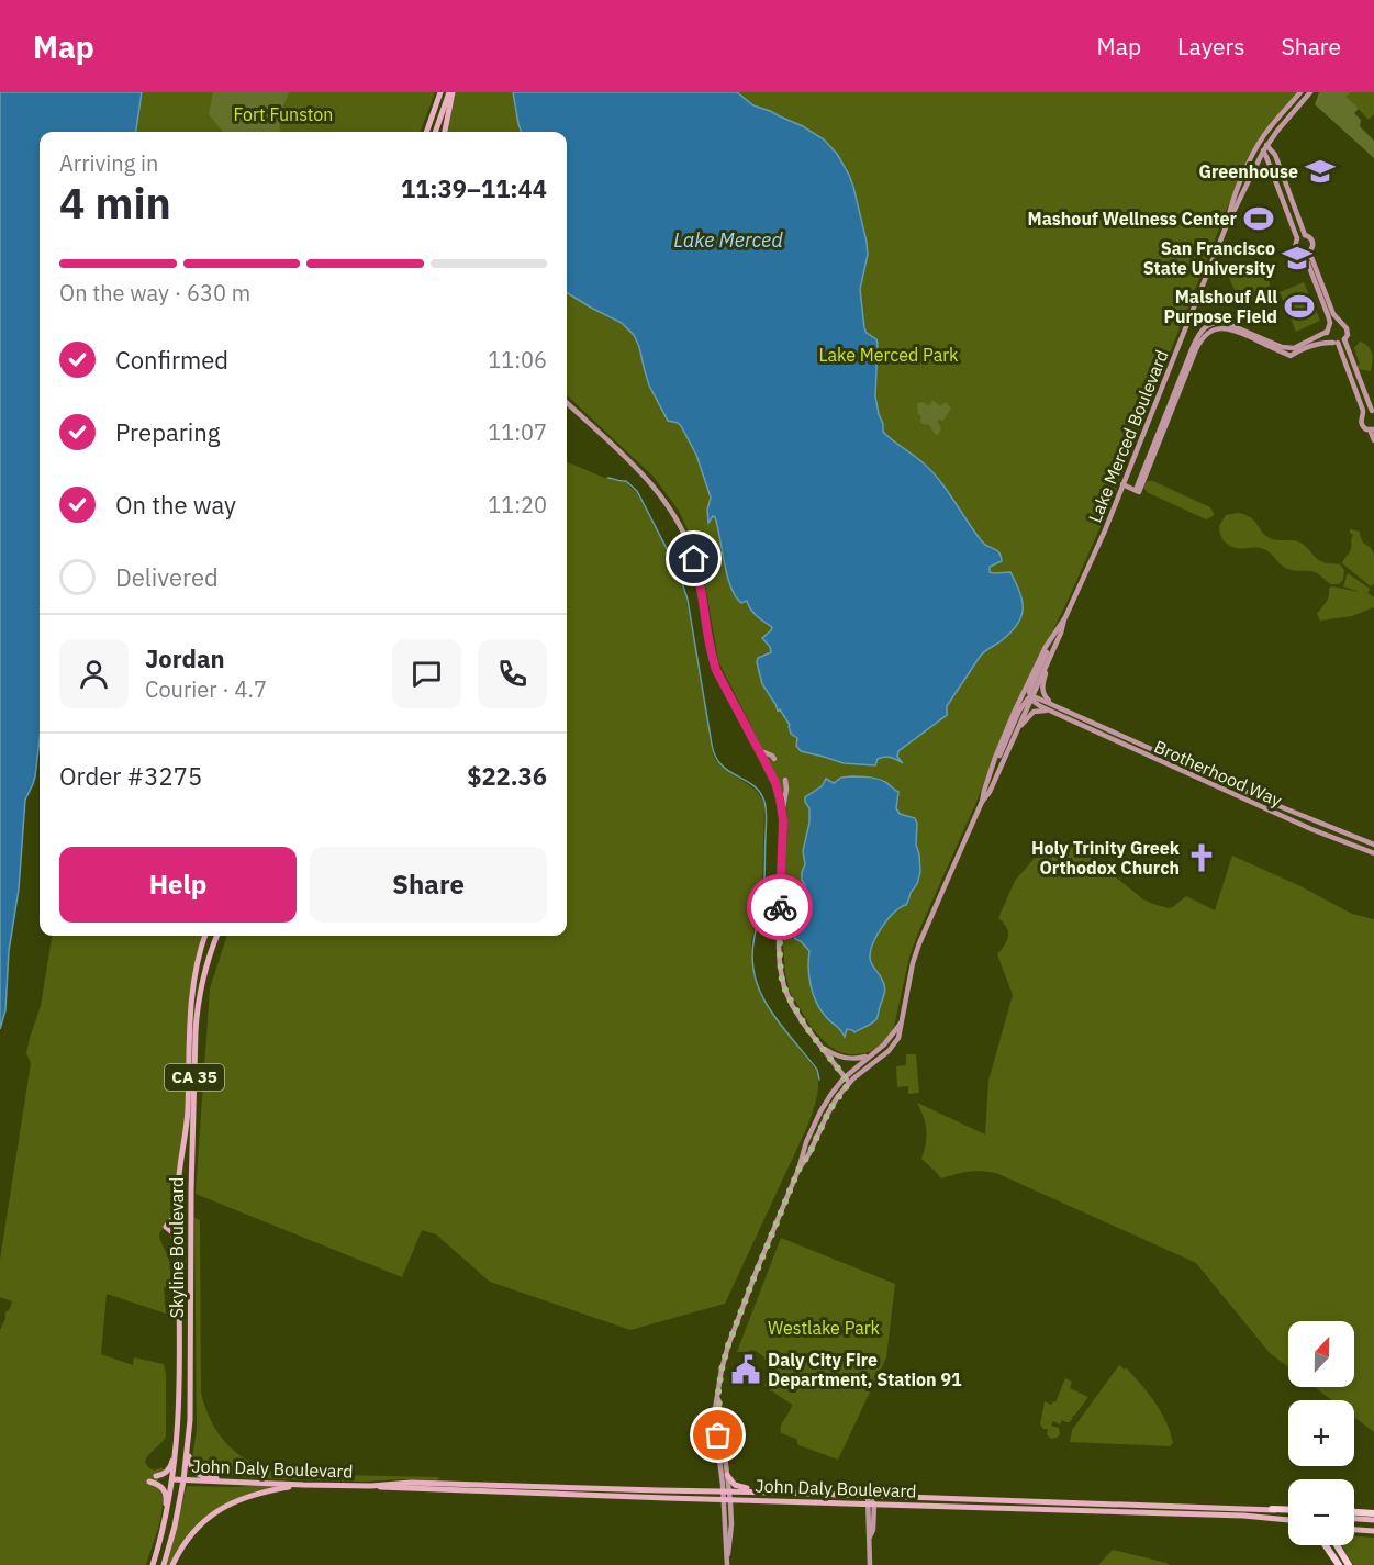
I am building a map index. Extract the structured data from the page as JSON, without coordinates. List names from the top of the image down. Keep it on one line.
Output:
{"streets":{"main road":["Lake Merced Boulevard","Brotherhood Way","CA 35","Skyline Boulevard","John Daly Boulevard"]},"crossings":[["Lake Merced Boulevard","Brotherhood Way"],["Lake Merced Boulevard","John Daly Boulevard"],["Skyline Boulevard","John Daly Boulevard"]],"water":["Lake Merced"],"parks":["Fort Funston","Lake Merced Park","Westlake Park"],"places":{"school or university":["Greenhouse","San Francisco State University"],"sports":["Mashouf Wellness Center","Malshouf All Purpose Field"],"church":["Holy Trinity Greek Orthodox Church"],"public building":["Daly City Fire Department, Station 91"]},"north":"top","page":{"header":"Map","nav":["Map","Layers","Share"],"heading":["4 min","Arriving in","11:39–11:44"],"panel":["Jordan","Courier · 4.7","Order #3275","$22.36"],"bar":"On the way · 630 m","list":[["Confirmed","11:06"],["Preparing","11:07"],["On the way","11:20"],"Delivered"],"buttons":["Help","Share"],"map_buttons":["+","−"]}}
